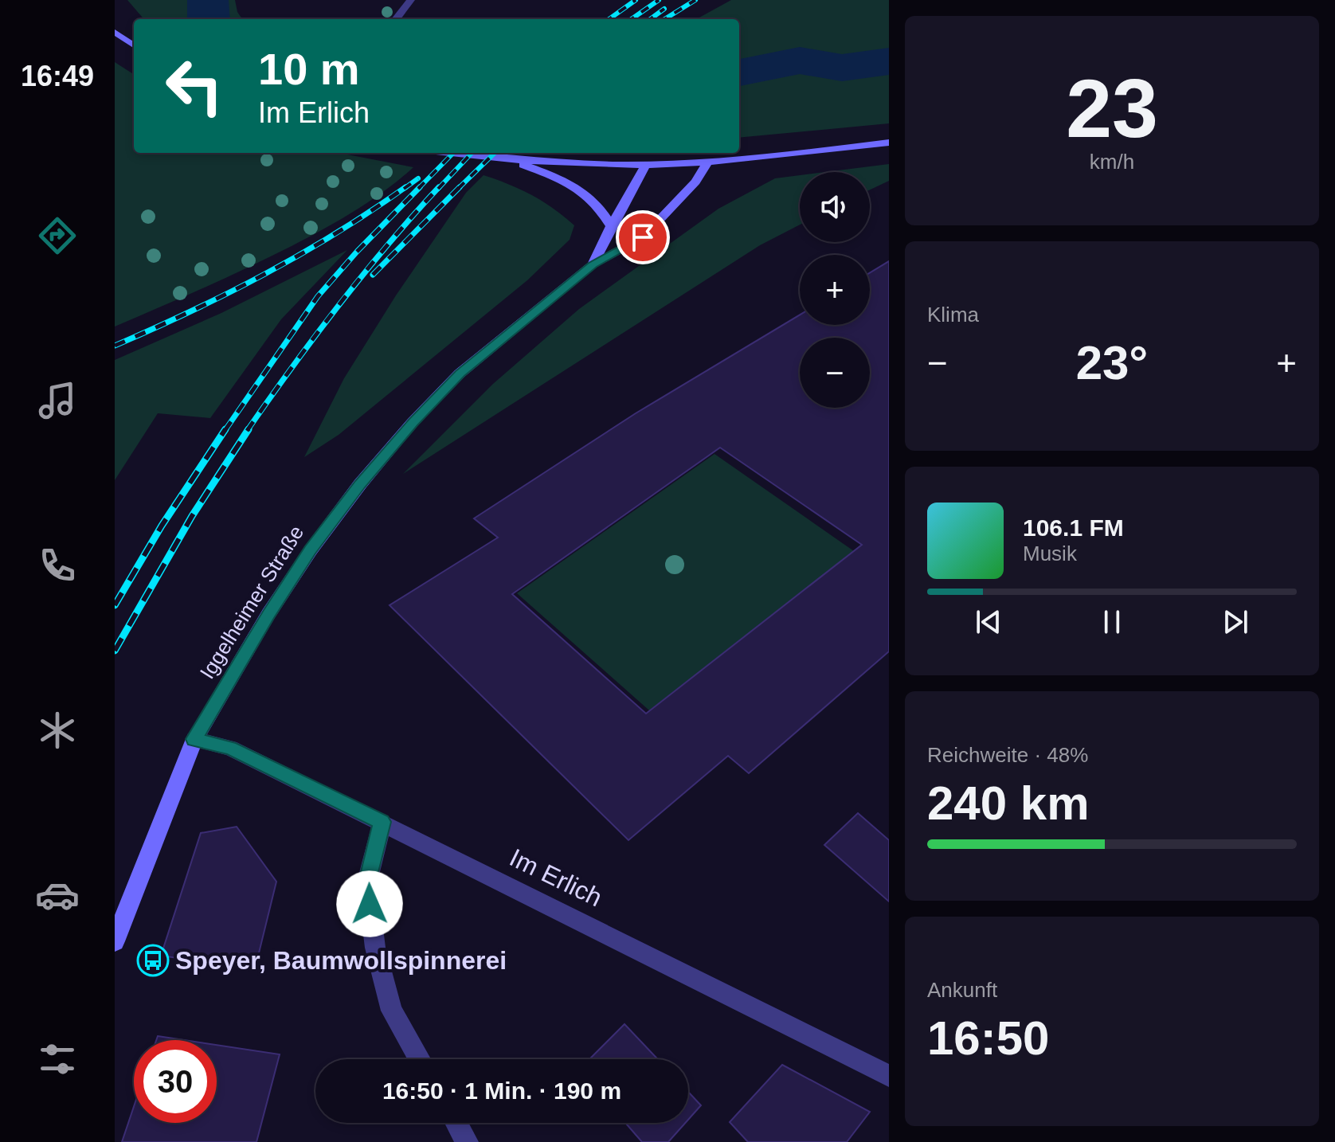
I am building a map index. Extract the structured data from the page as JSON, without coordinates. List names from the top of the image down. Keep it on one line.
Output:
{"streets":{"main road":["Iggelheimer Straße"],"street":["Im Erlich"]},"crossings":[["Iggelheimer Straße","Im Erlich"]],"places":{"bus stop":["Speyer, Baumwollspinnerei"]},"page":{"tabs":"16:49","tile":[["23","km/h"],"Klima",["Reichweite · 48%","240 km"],["Ankunft","16:50"]],"turn":["10 m","Im Erlich"],"map_buttons":["+","−"],"heat":["−","23°","+"],"song":["106.1 FM","Musik"],"limit":"30","trip":"16:50 · 1 Min. · 190 m"}}
